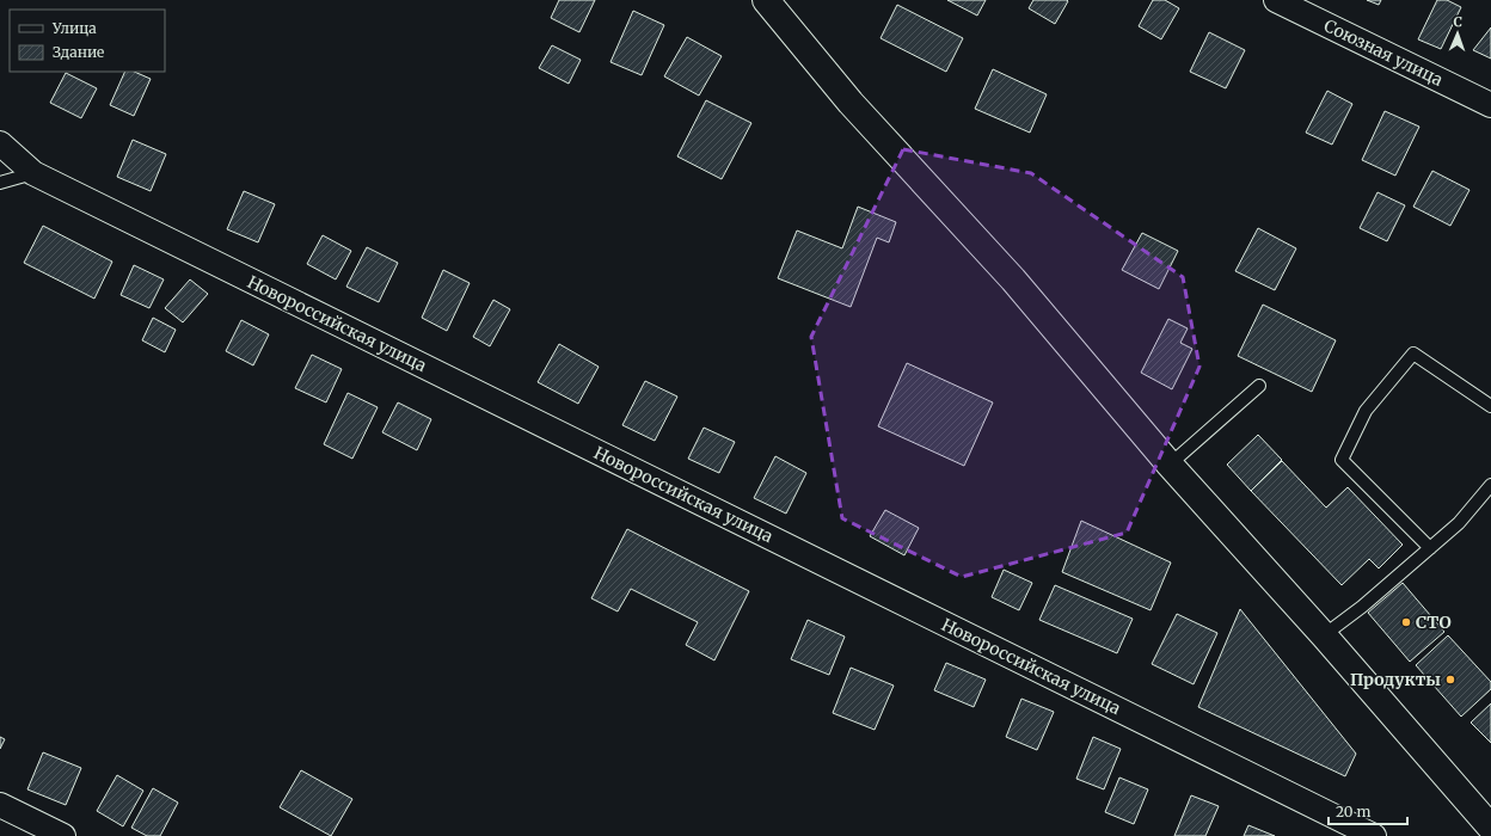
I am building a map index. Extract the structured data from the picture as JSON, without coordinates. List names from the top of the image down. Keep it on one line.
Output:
{"streets":{"street":["Союзная улица","Новороссийская улица"]},"places":["СТО","Продукты"],"legend":["Улица","Здание"],"scale_bar":"20 m","north":"top"}
